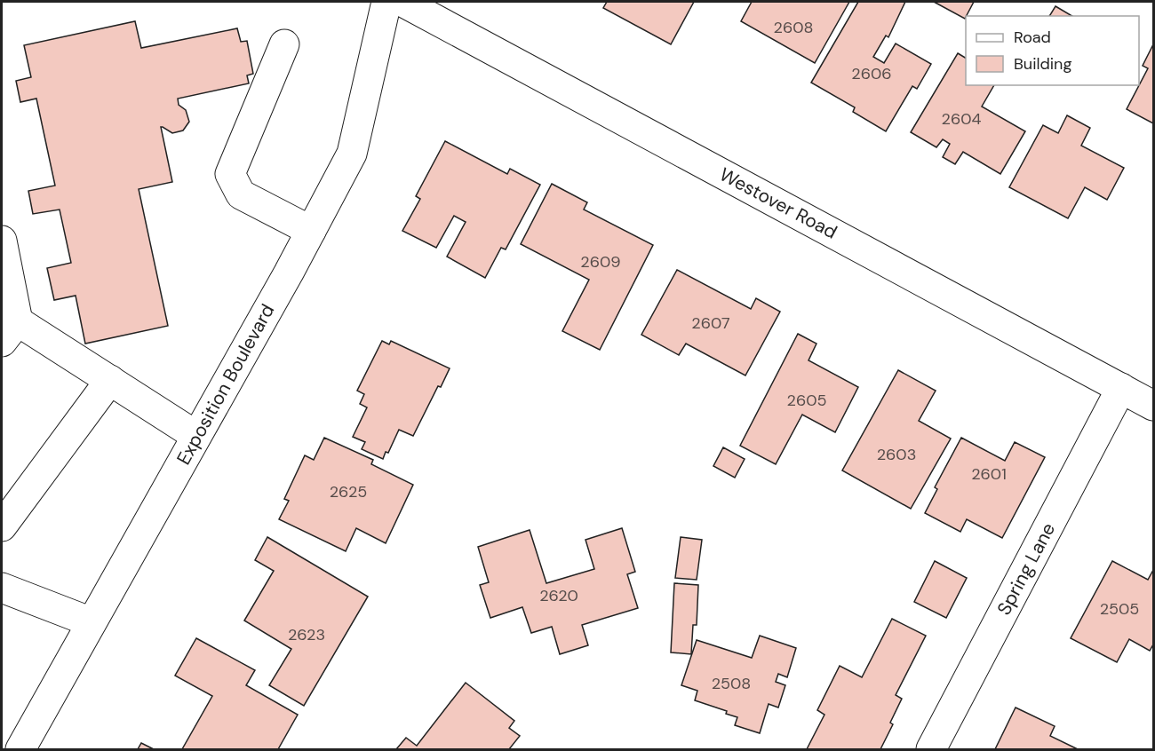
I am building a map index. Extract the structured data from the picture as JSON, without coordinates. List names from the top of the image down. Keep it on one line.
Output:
{"streets":{"street":["Westover Road","Exposition Boulevard","Spring Lane"]},"crossings":[["Westover Road","Spring Lane"]],"house_numbers":["2608","2606","2604","2609","2607","2605","2603","2601","2625","2620","2505","2623","2508"],"legend":["Road","Building"]}
